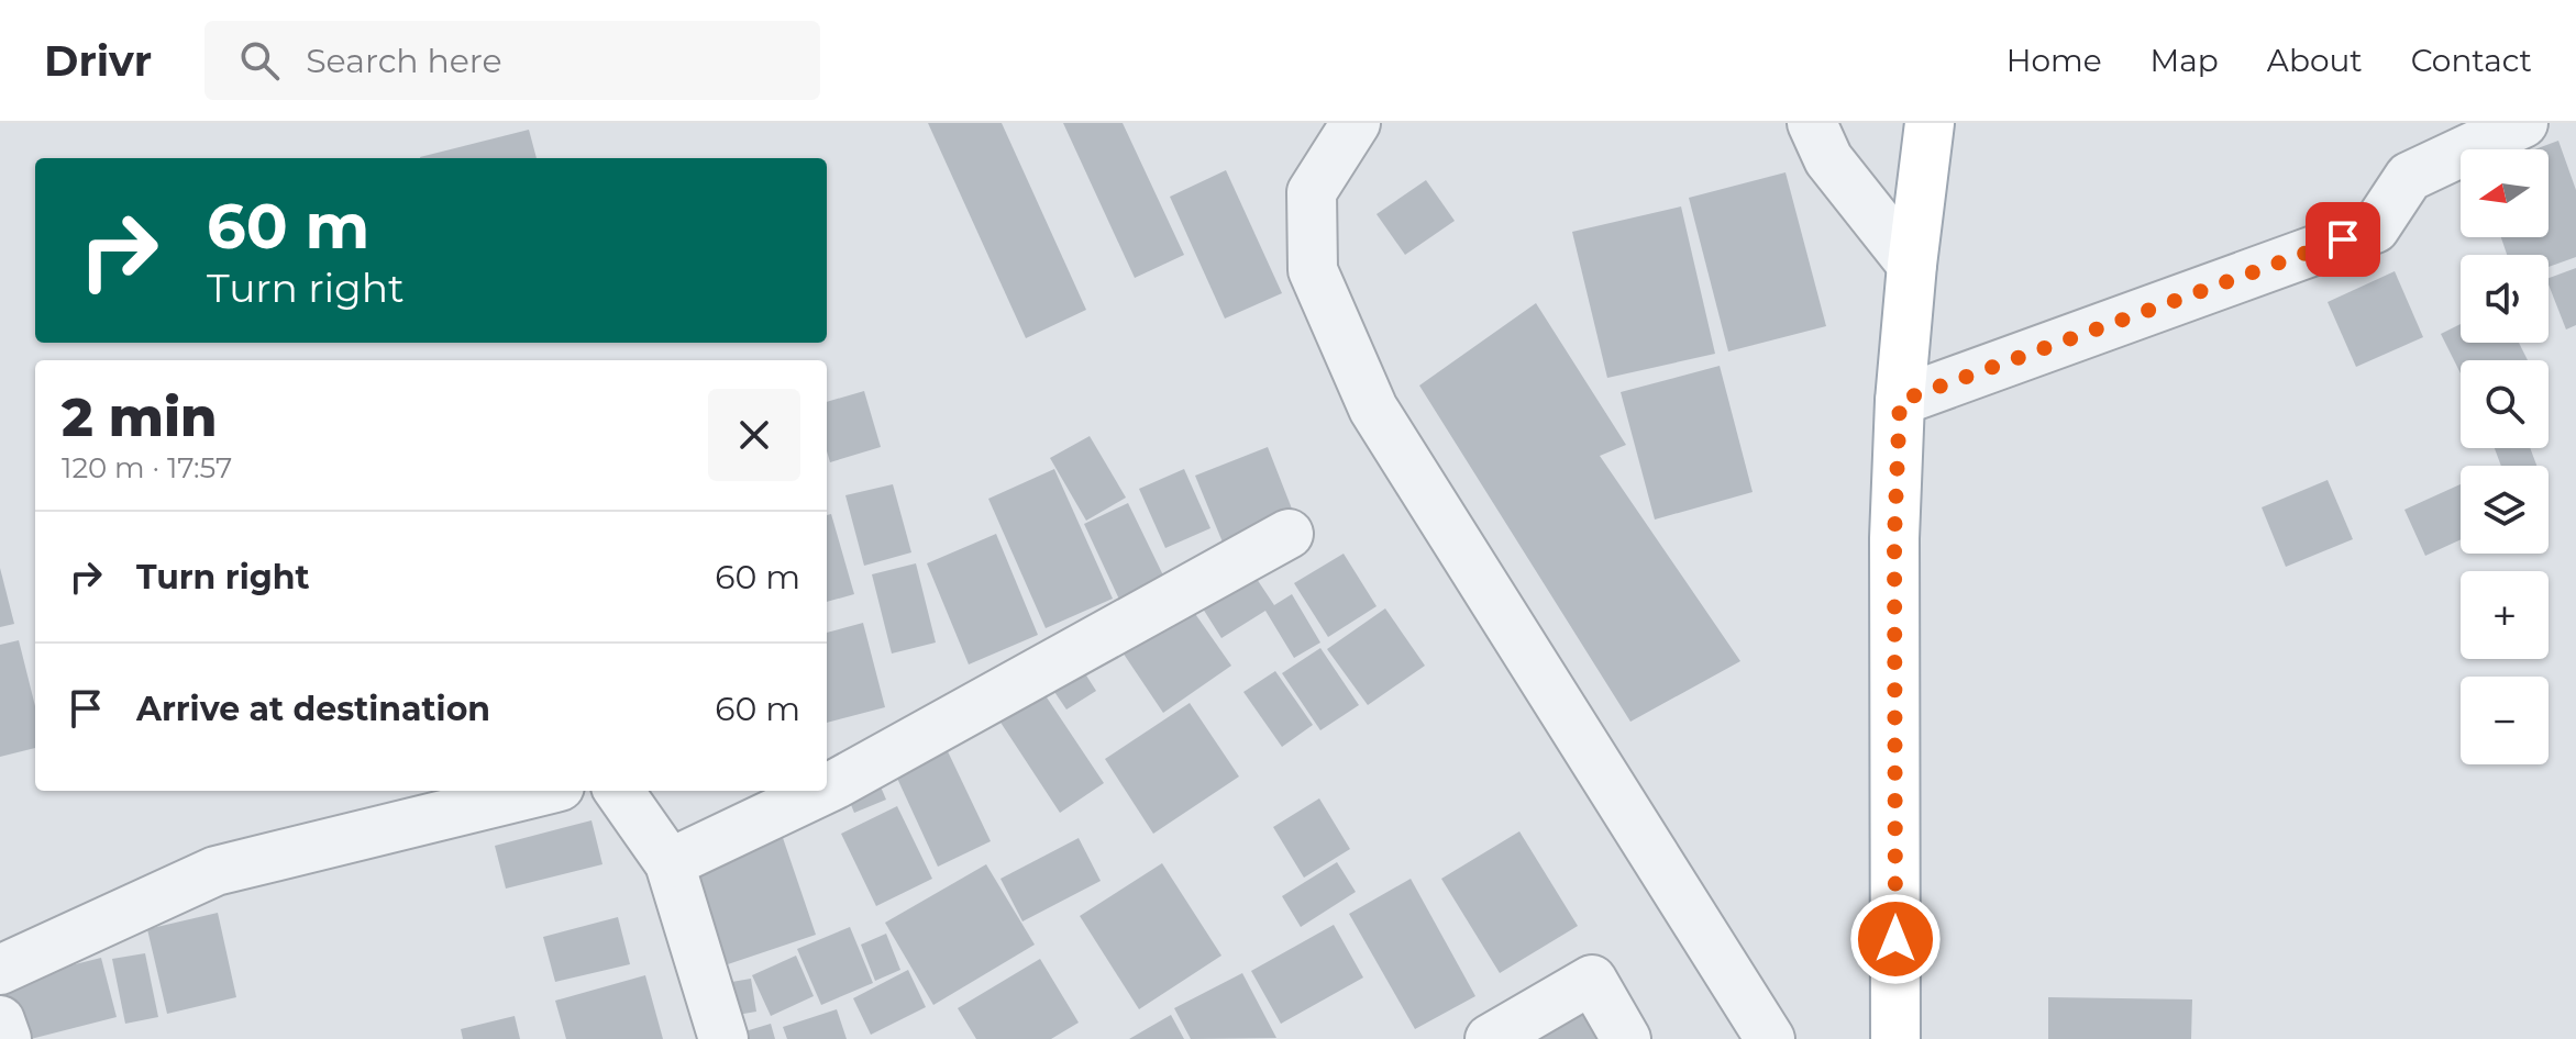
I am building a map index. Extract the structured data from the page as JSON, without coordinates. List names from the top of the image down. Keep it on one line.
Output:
{"north":"left","page":{"header":"Drivr","search":"Search here","nav":["Home","Map","About","Contact"],"map_buttons":["+","−"],"turn":["60 m","Turn right"],"heading":["2 min","120 m · 17:57"],"list":[{"name":"Turn right","value":"60 m"},{"name":"Arrive at destination","value":"60 m"}]}}
